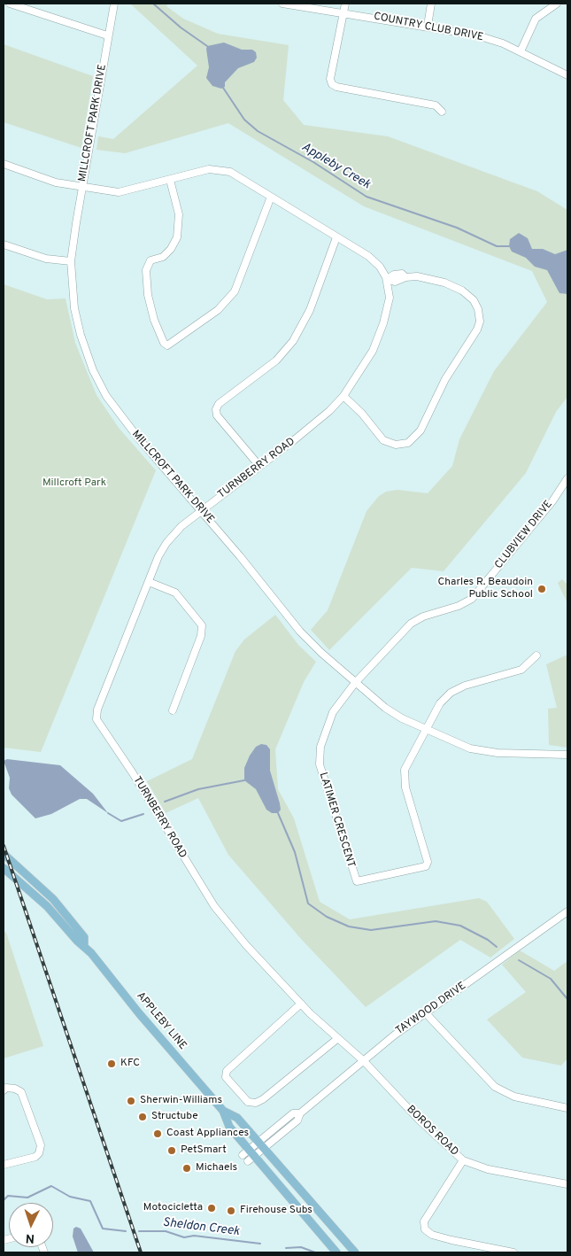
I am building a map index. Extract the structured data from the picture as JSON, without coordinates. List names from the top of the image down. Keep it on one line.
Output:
{"streets":{"main road":["APPLEBY LINE"],"street":["COUNTRY CLUB DRIVE","MILLCROFT PARK DRIVE","TURNBERRY ROAD","CLUBVIEW DRIVE","LATIMER CRESCENT","TAYWOOD DRIVE","BOROS ROAD"]},"crossings":[["MILLCROFT PARK DRIVE","TURNBERRY ROAD"],["MILLCROFT PARK DRIVE","CLUBVIEW DRIVE"],["MILLCROFT PARK DRIVE","LATIMER CRESCENT"],["TURNBERRY ROAD","TAYWOOD DRIVE"],["TURNBERRY ROAD","BOROS ROAD"],["CLUBVIEW DRIVE","LATIMER CRESCENT"],["TAYWOOD DRIVE","APPLEBY LINE"],["TAYWOOD DRIVE","BOROS ROAD"]],"water":["Appleby Creek","Sheldon Creek"],"parks":["Millcroft Park"],"places":["Charles R. Beaudoin Public School","KFC","Sherwin-Williams","Structube","Coast Appliances","PetSmart","Michaels","Motocicletta","Firehouse Subs"],"north":"bottom"}
